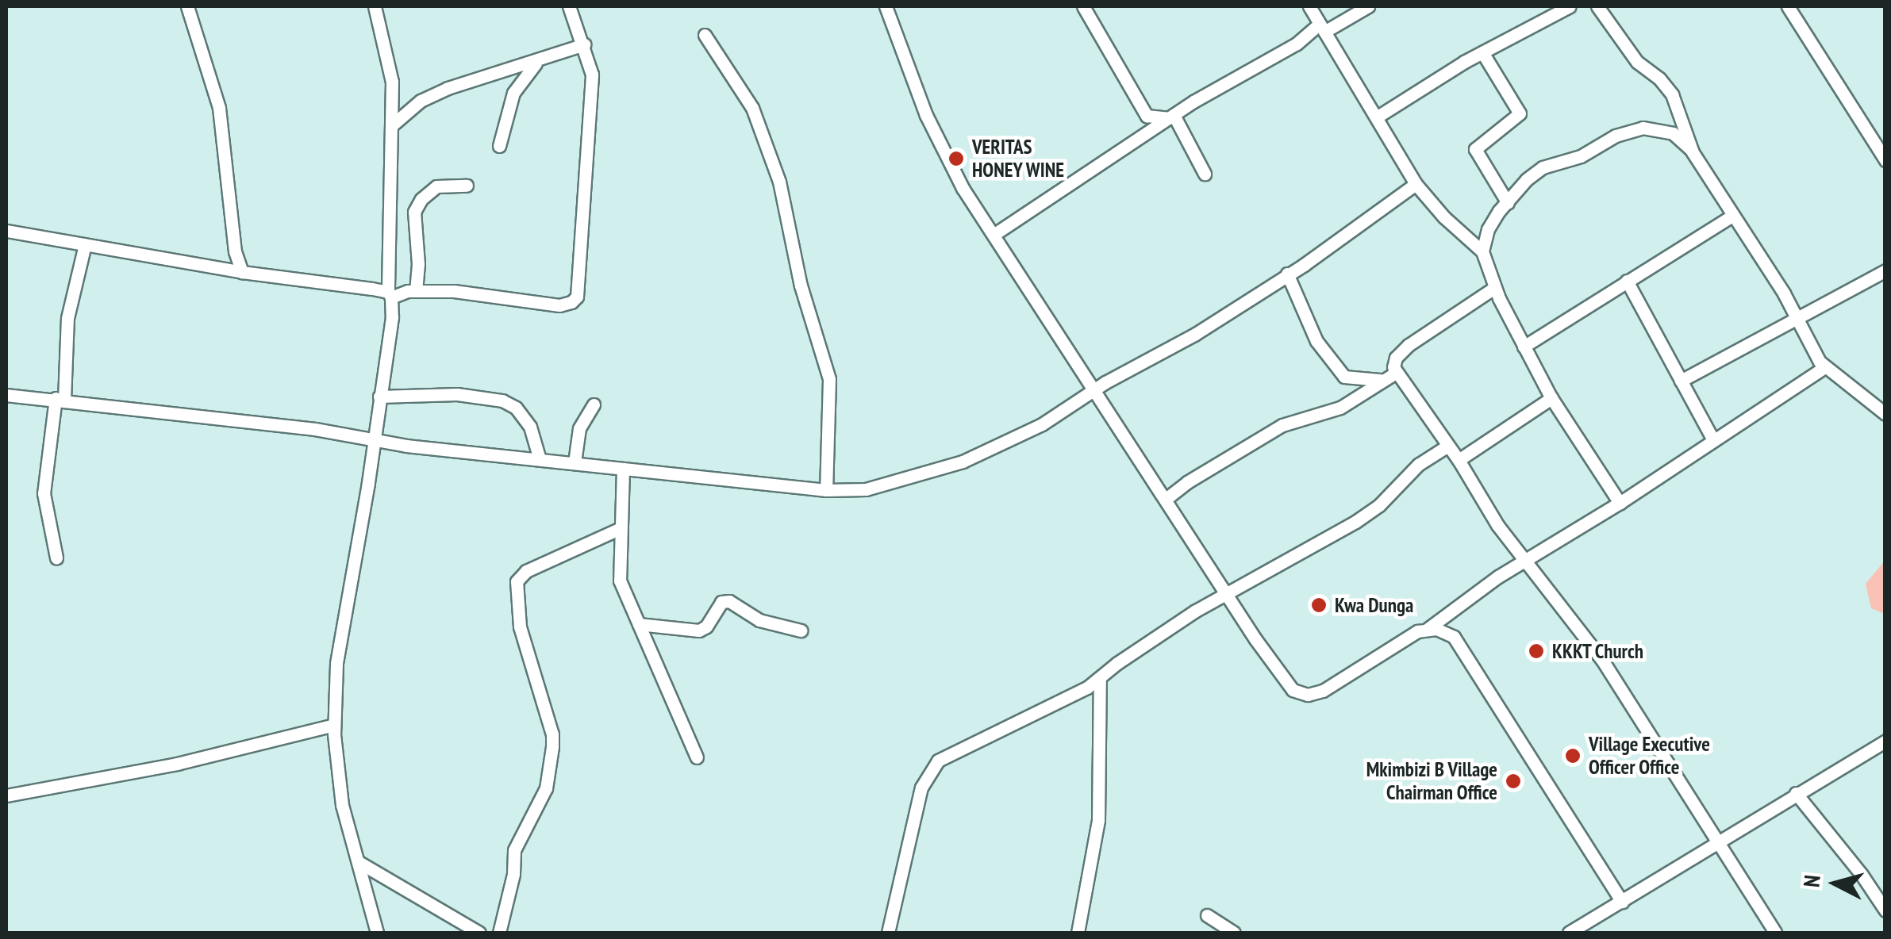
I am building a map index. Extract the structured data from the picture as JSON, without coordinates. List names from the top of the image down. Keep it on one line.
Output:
{"places":["VERITAS HONEY WINE","Kwa Dunga","KKKT Church","Village Executive Officer Office","Mkimbizi B Village Chairman Office"],"north":"left"}
